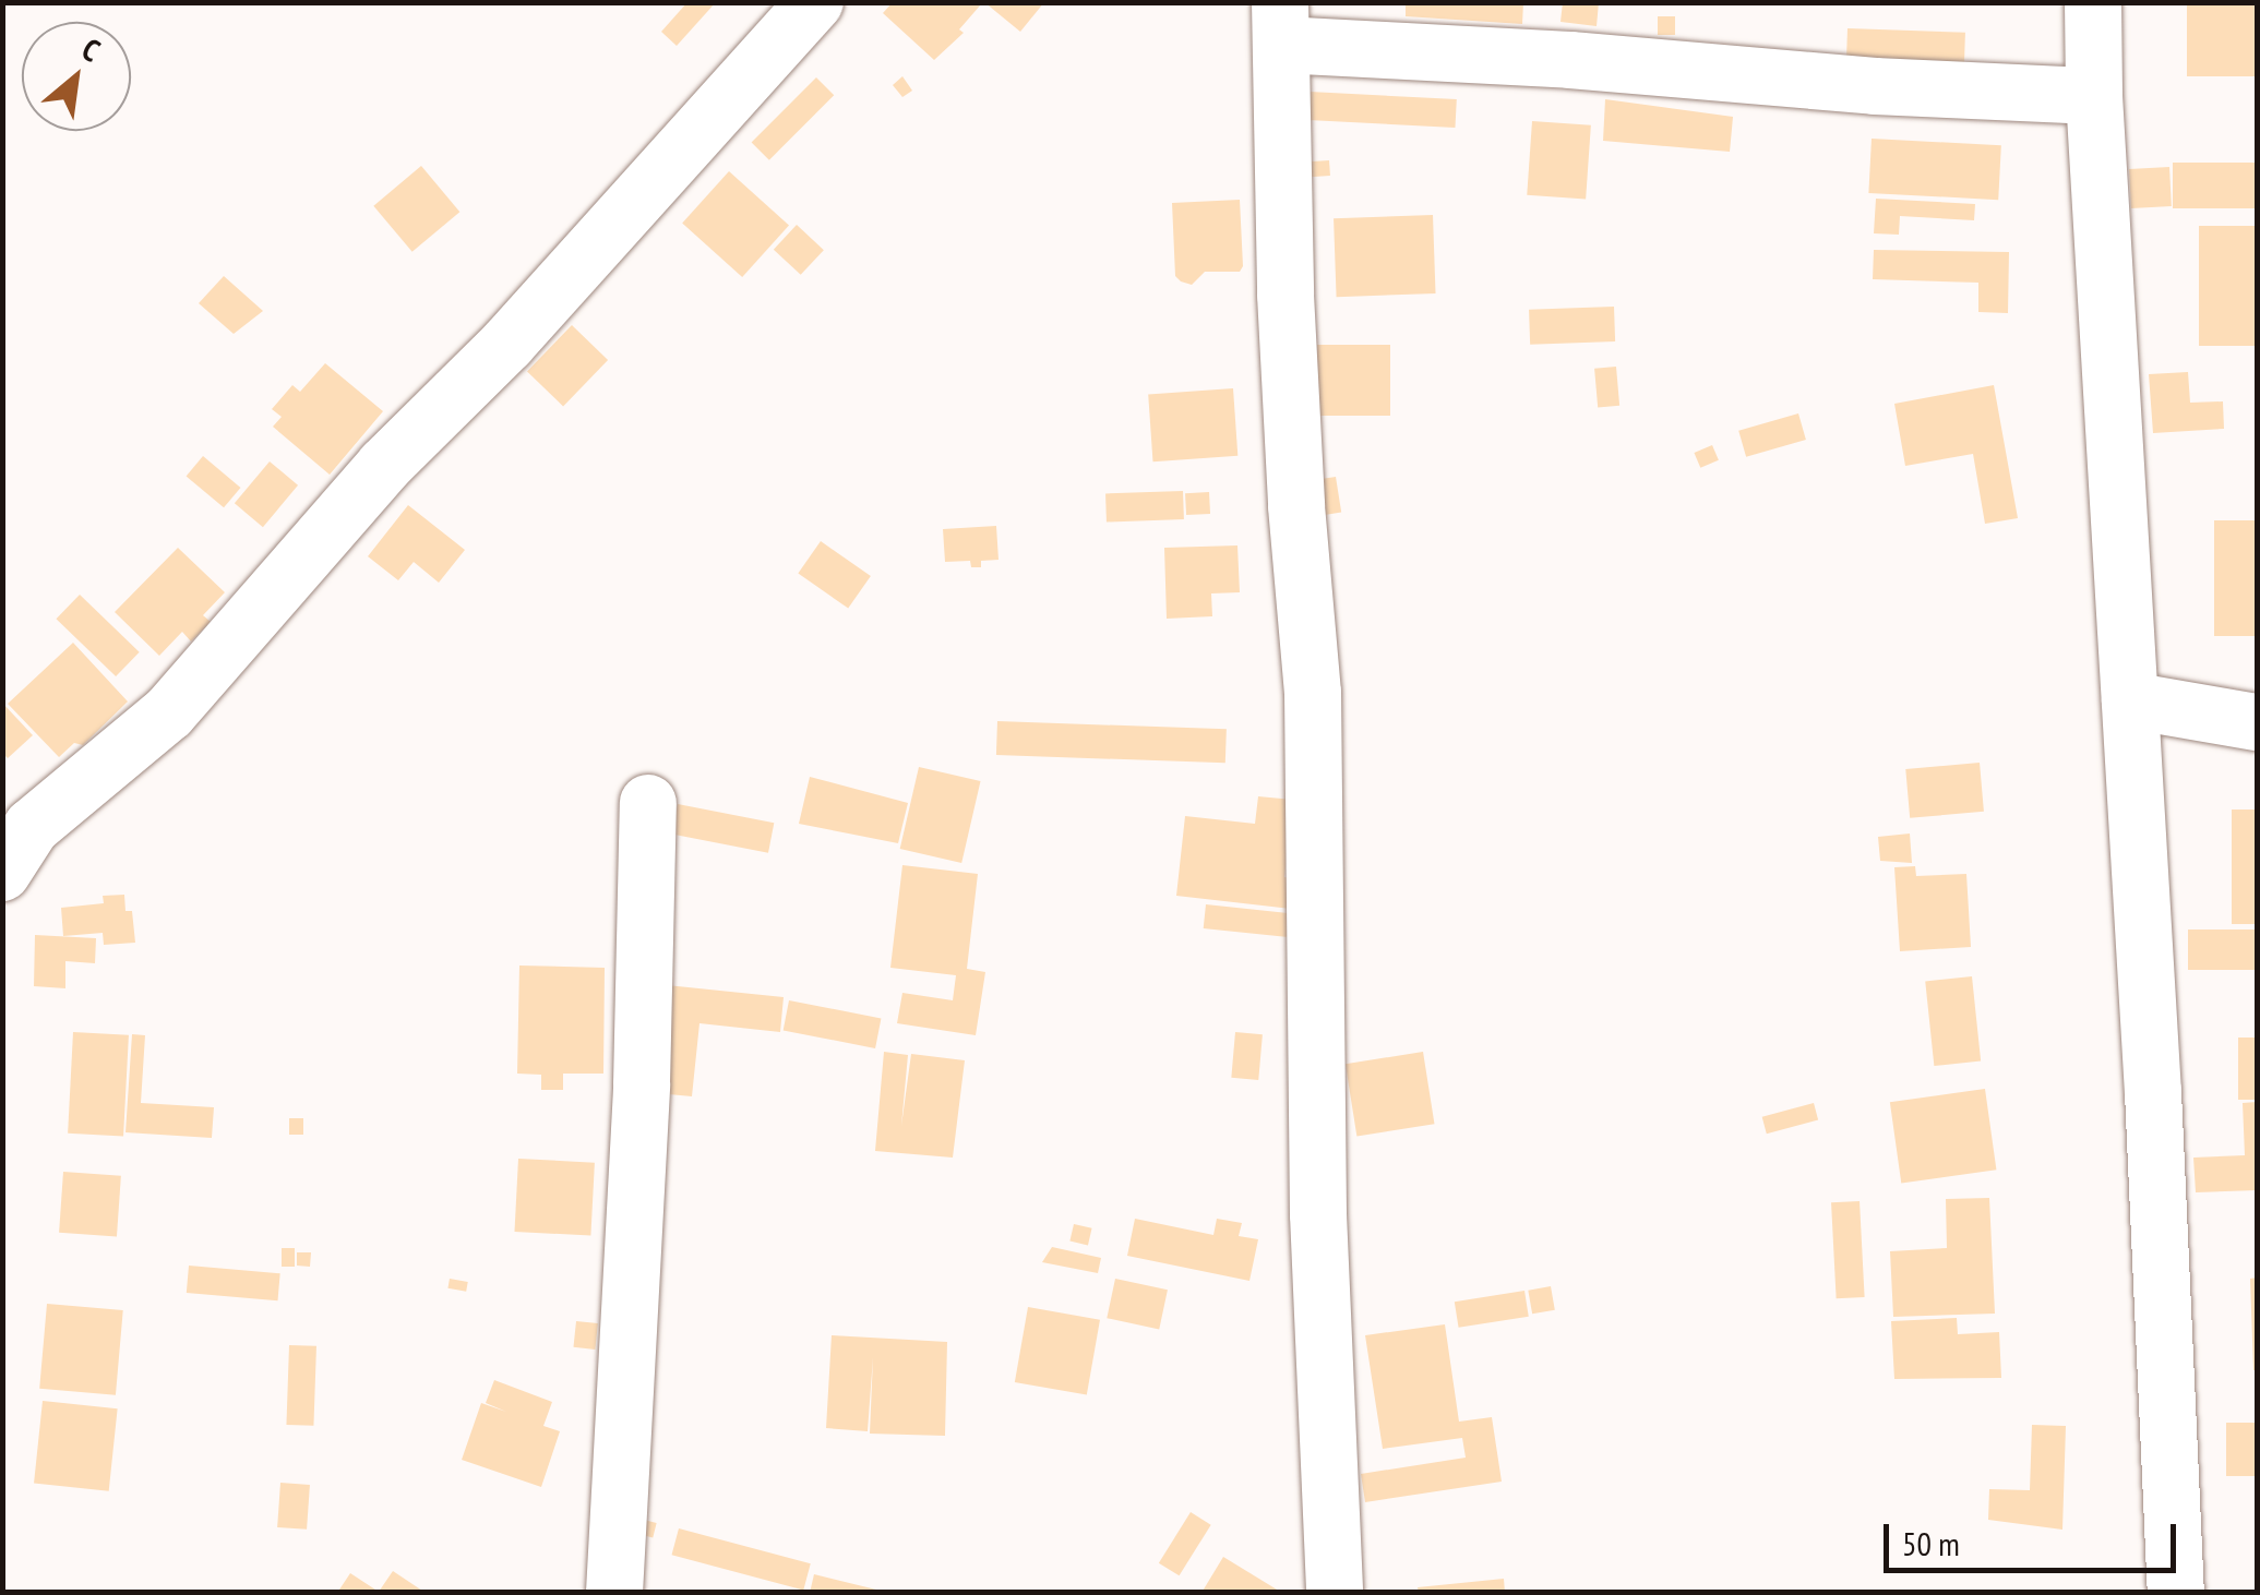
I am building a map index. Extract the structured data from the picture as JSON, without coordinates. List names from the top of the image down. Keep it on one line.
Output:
{"scale_bar":"50 m","north":"top right"}
